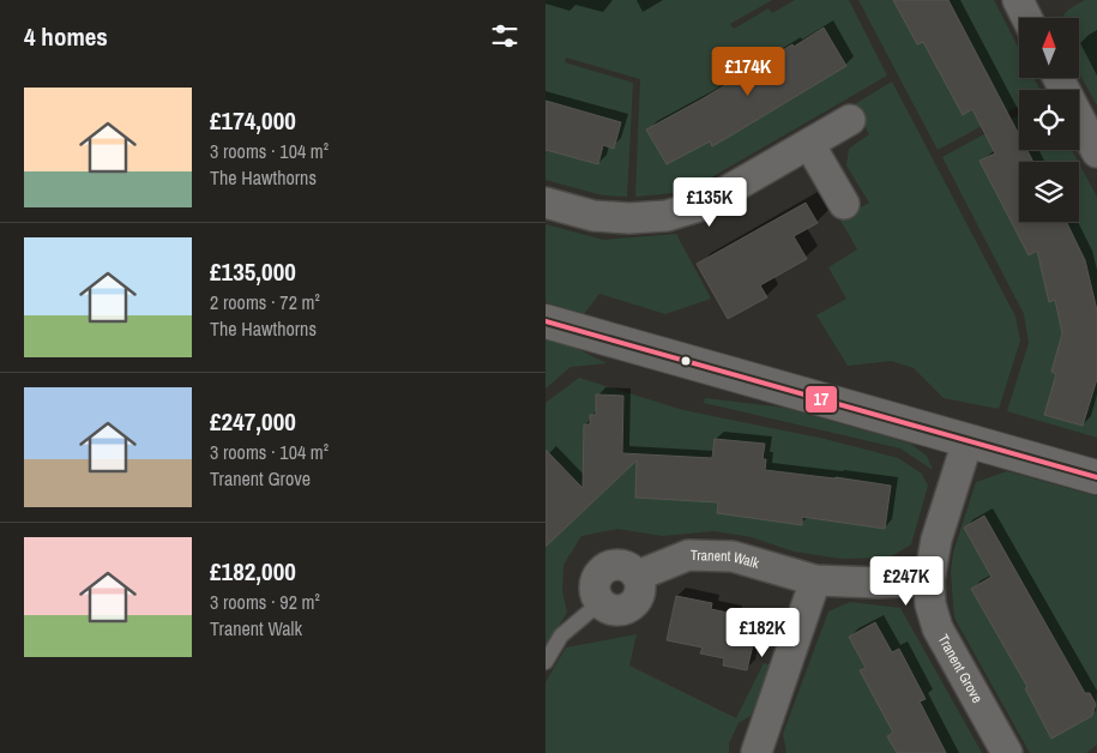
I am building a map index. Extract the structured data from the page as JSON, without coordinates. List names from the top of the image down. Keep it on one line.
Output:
{"streets":{"street":["Tranent Walk","Tranent Grove"]},"crossings":[["Tranent Walk","Tranent Grove"]],"lines":["transit line 17"],"north":"top","page":{"heading":"4 homes","price":["£174K","£135K","£247K","£182K"],"list":[{"name":"£174,000","note":"3 rooms · 104 m² · The Hawthorns"},{"name":"£135,000","note":"2 rooms · 72 m² · The Hawthorns"},{"name":"£247,000","note":"3 rooms · 104 m² · Tranent Grove"},{"name":"£182,000","note":"3 rooms · 92 m² · Tranent Walk"}]}}
